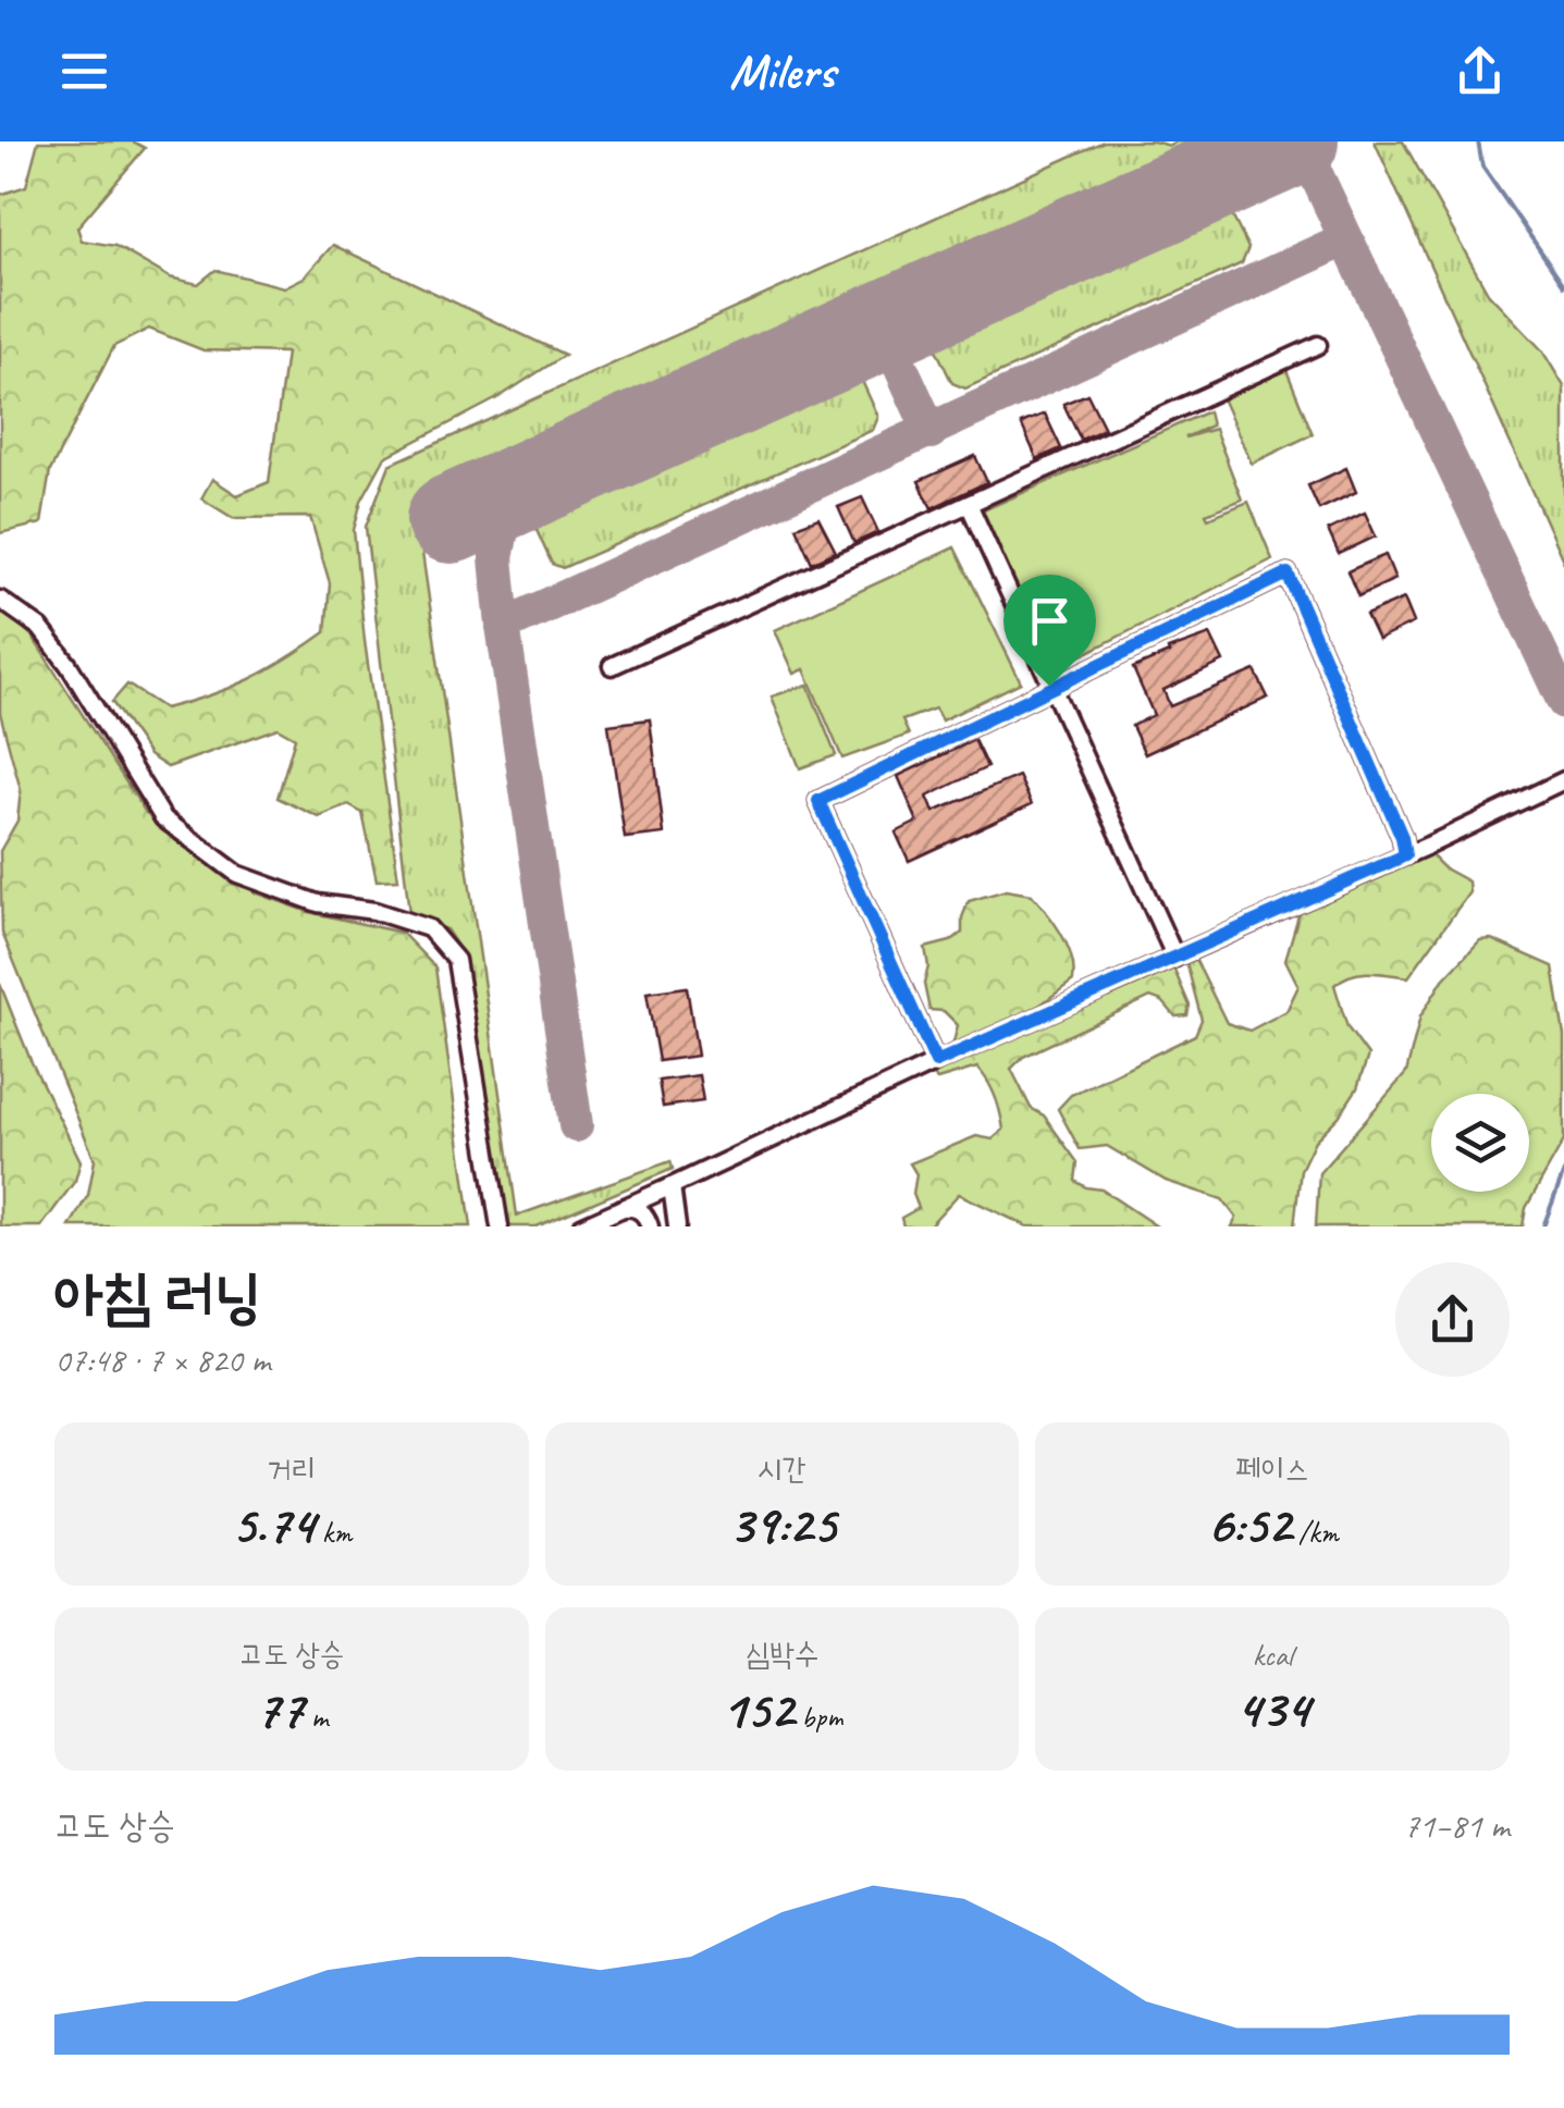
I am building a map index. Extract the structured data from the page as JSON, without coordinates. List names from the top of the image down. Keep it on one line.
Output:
{"page":{"header":"Milers","heading":["아침 러닝","07:48 · 7 × 820 m"],"stats":[["거리","5.74 km"],["시간","39:25"],["페이스","6:52 /km"],["고도 상승","77 m"],["심박수","152 bpm"],["kcal","434"]],"chart":["고도 상승","71–81 m"]}}
